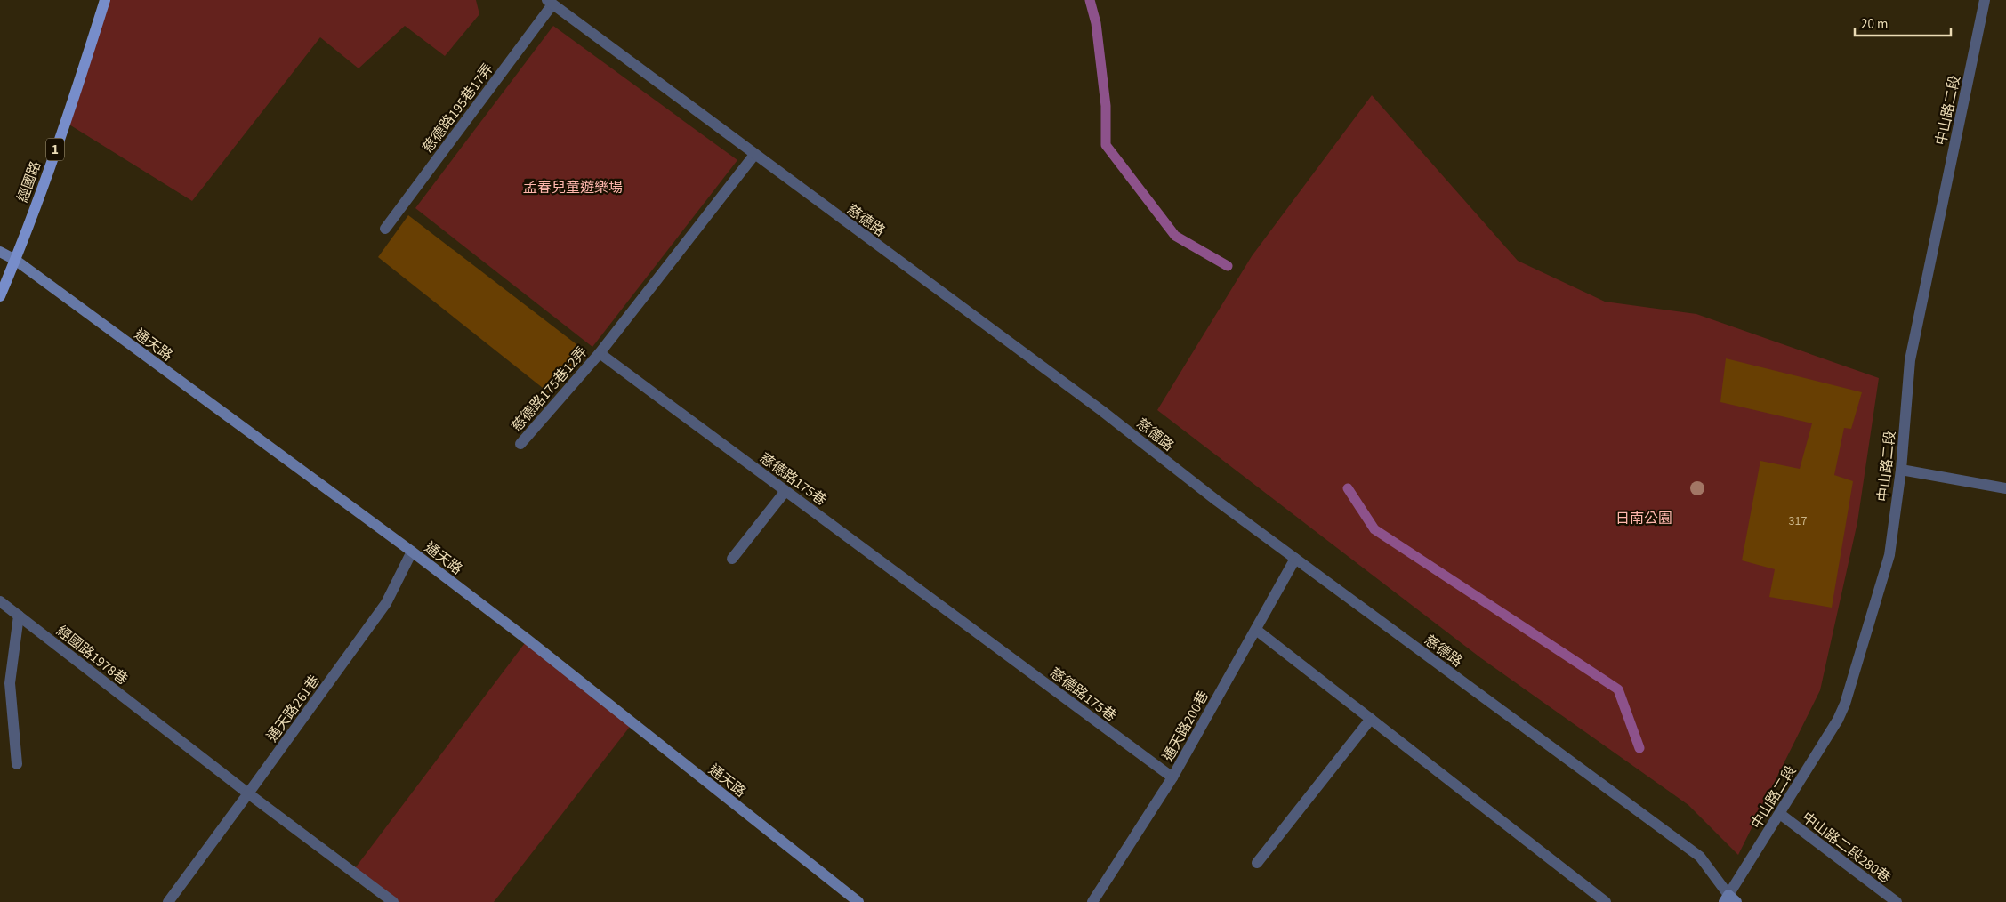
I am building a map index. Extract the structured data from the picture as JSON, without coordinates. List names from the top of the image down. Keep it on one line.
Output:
{"streets":{"main road":["1","經國路","通天路"],"street":["慈德路195巷17弄","中山路二段","慈德路","慈德路175巷12弄","慈德路175巷","經國路1978巷","通天路261巷","通天路200巷","中山路二段280巷"]},"crossings":[["慈德路195巷17弄","慈德路"],["中山路二段","慈德路"],["中山路二段","中山路二段280巷"],["經國路","通天路"],["慈德路","通天路200巷"],["通天路","通天路261巷"],["慈德路175巷12弄","慈德路175巷"],["慈德路175巷","通天路200巷"],["經國路1978巷","通天路261巷"]],"parks":["孟春兒童遊樂場","日南公園"],"house_numbers":["317"],"scale_bar":"20 m"}
